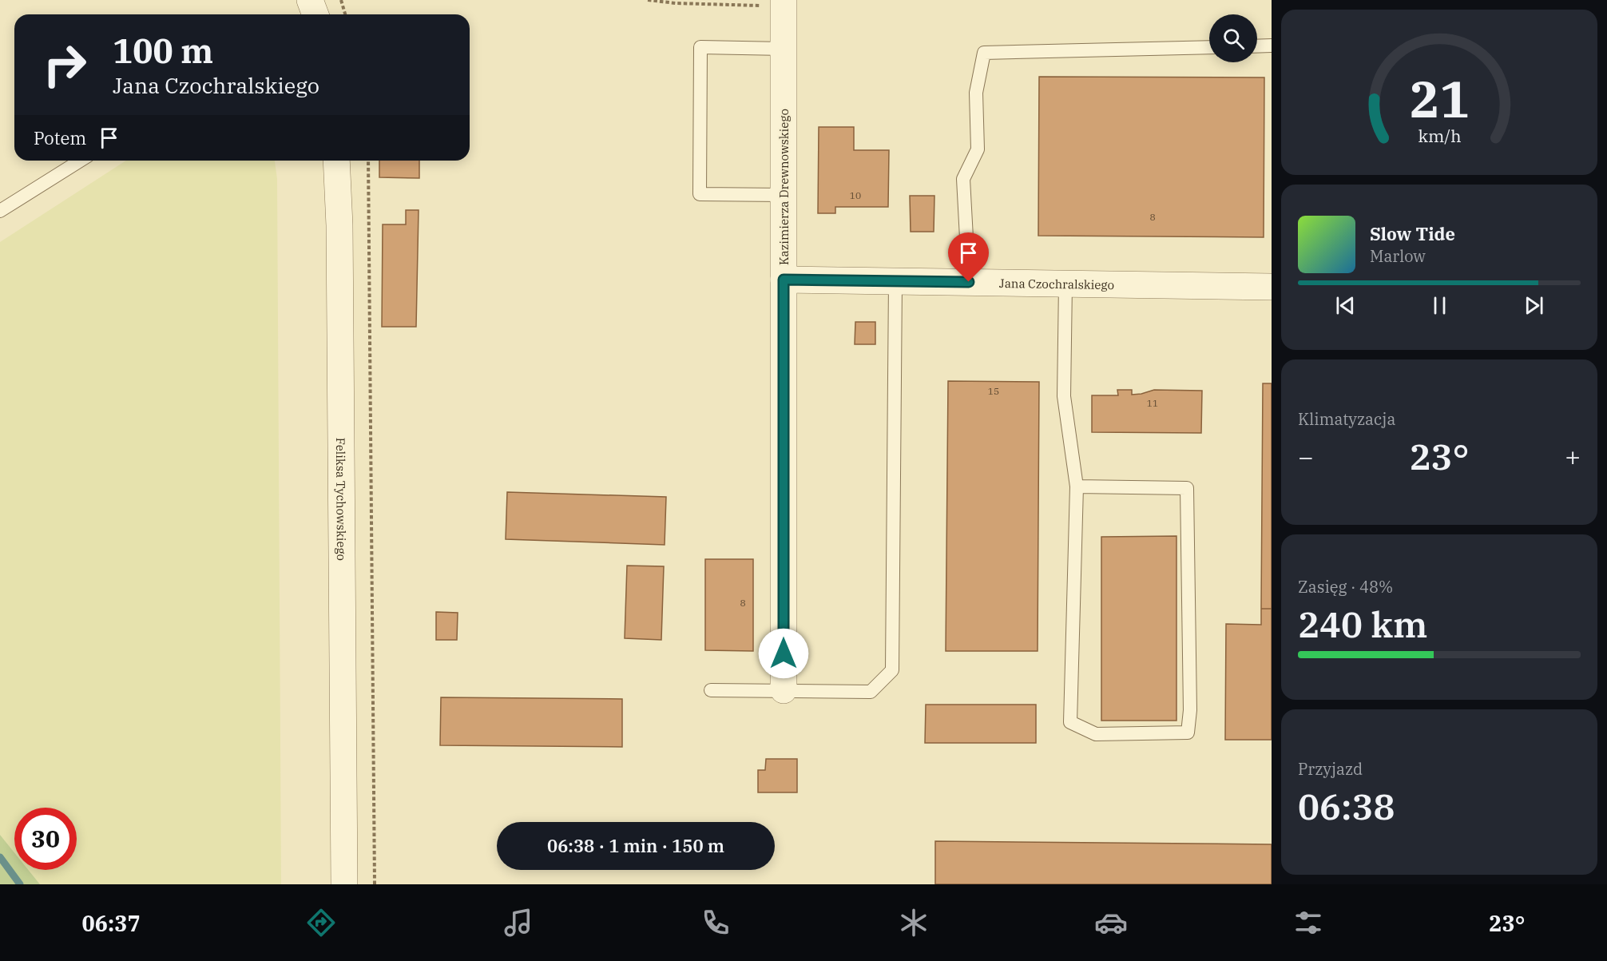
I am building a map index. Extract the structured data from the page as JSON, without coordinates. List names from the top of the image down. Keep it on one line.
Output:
{"streets":{"street":["Kazimierza Drewnowskiego","Jana Czochralskiego","Feliksa Tychowskiego"]},"crossings":[["Kazimierza Drewnowskiego","Jana Czochralskiego"]],"house_numbers":["10","8","15","11","8"],"page":{"turn":["100 m","Jana Czochralskiego"],"then":"Potem","song":["Slow Tide","Marlow"],"tile":["Klimatyzacja",["Zasięg · 48%","240 km"],["Przyjazd","06:38"]],"heat":["−","23°","+"],"limit":"30","trip":"06:38 · 1 min · 150 m","tabs":["06:37","23°"],"gauge":["21","km/h"]}}
